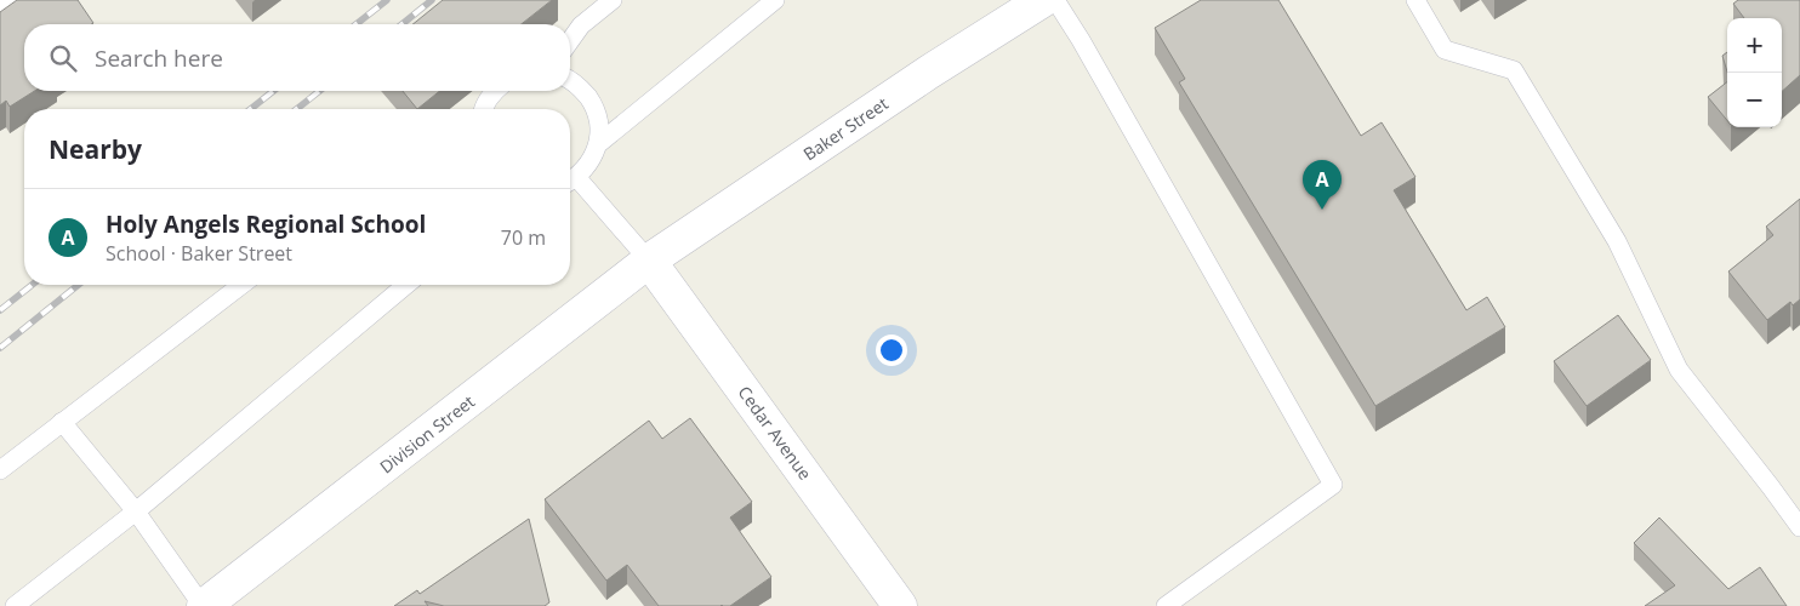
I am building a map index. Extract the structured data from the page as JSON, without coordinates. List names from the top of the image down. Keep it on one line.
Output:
{"streets":{"street":["Baker Street","Cedar Avenue","Division Street"]},"crossings":[["Baker Street","Cedar Avenue"],["Baker Street","Division Street"],["Cedar Avenue","Division Street"]],"page":{"map_buttons":["+","−"],"search":"Search here","heading":"Nearby","pins":"A","list":[{"mark":"A","name":"Holy Angels Regional School","note":"School · Baker Street","value":"70 m"}]}}
